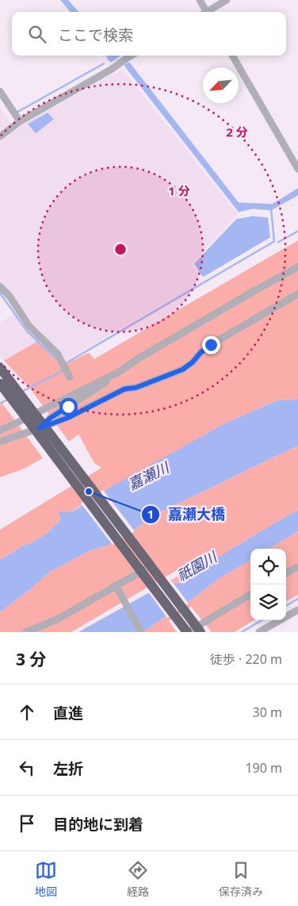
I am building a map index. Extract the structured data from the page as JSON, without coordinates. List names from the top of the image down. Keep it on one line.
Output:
{"water":["嘉瀬川","祇園川"],"places":["嘉瀬大橋"],"north":"bottom left","page":{"search":"ここで検索","heading":["3 分","徒歩 · 220 m"],"list":[["直進","30 m"],["左折","190 m"],"目的地に到着"],"nav":["地図","経路","保存済み"]},"rings":["2 分","1 分"]}
